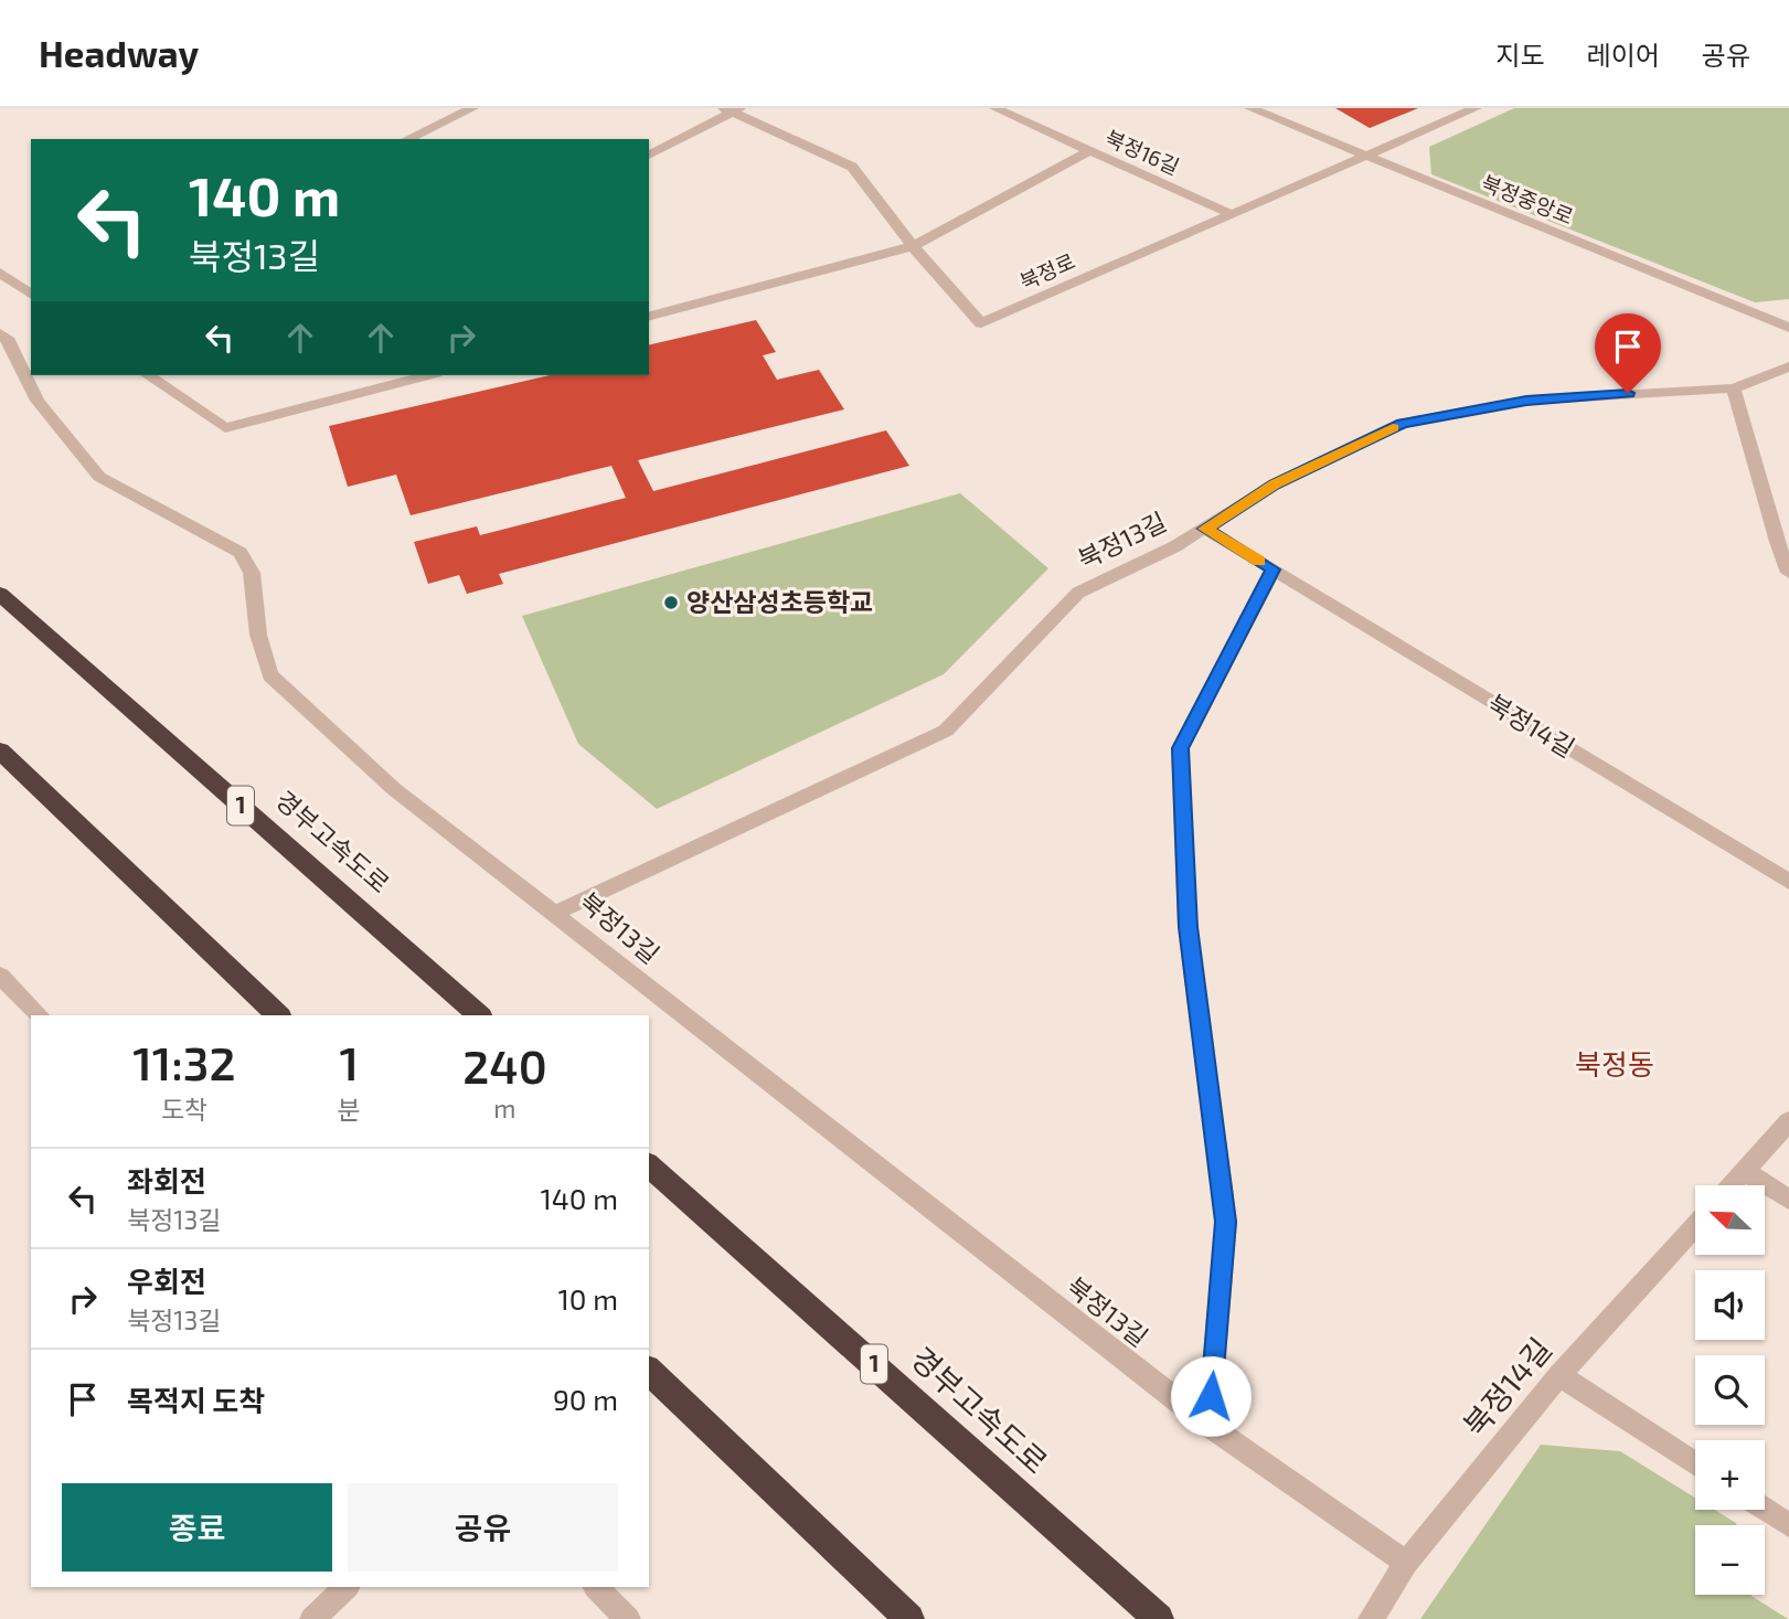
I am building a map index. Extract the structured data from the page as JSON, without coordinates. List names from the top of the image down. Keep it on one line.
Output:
{"streets":{"highway":["1","경부고속도로"],"street":["북정16길","북정중앙로","북정로","북정13길","북정14길"]},"crossings":[["북정16길","북정로"],["북정중앙로","북정로"],["북정13길","북정14길"]],"districts":["북정동"],"places":["양산삼성초등학교"],"north":"top left","page":{"header":"Headway","nav":["지도","레이어","공유"],"turn":["140 m","북정13길"],"eta":["11:32","도착","1","분","240","m"],"list":[{"name":"좌회전","note":"북정13길","value":"140 m"},{"name":"우회전","note":"북정13길","value":"10 m"},{"name":"목적지 도착","value":"90 m"}],"map_buttons":["+","−"],"buttons":["종료","공유"]}}
